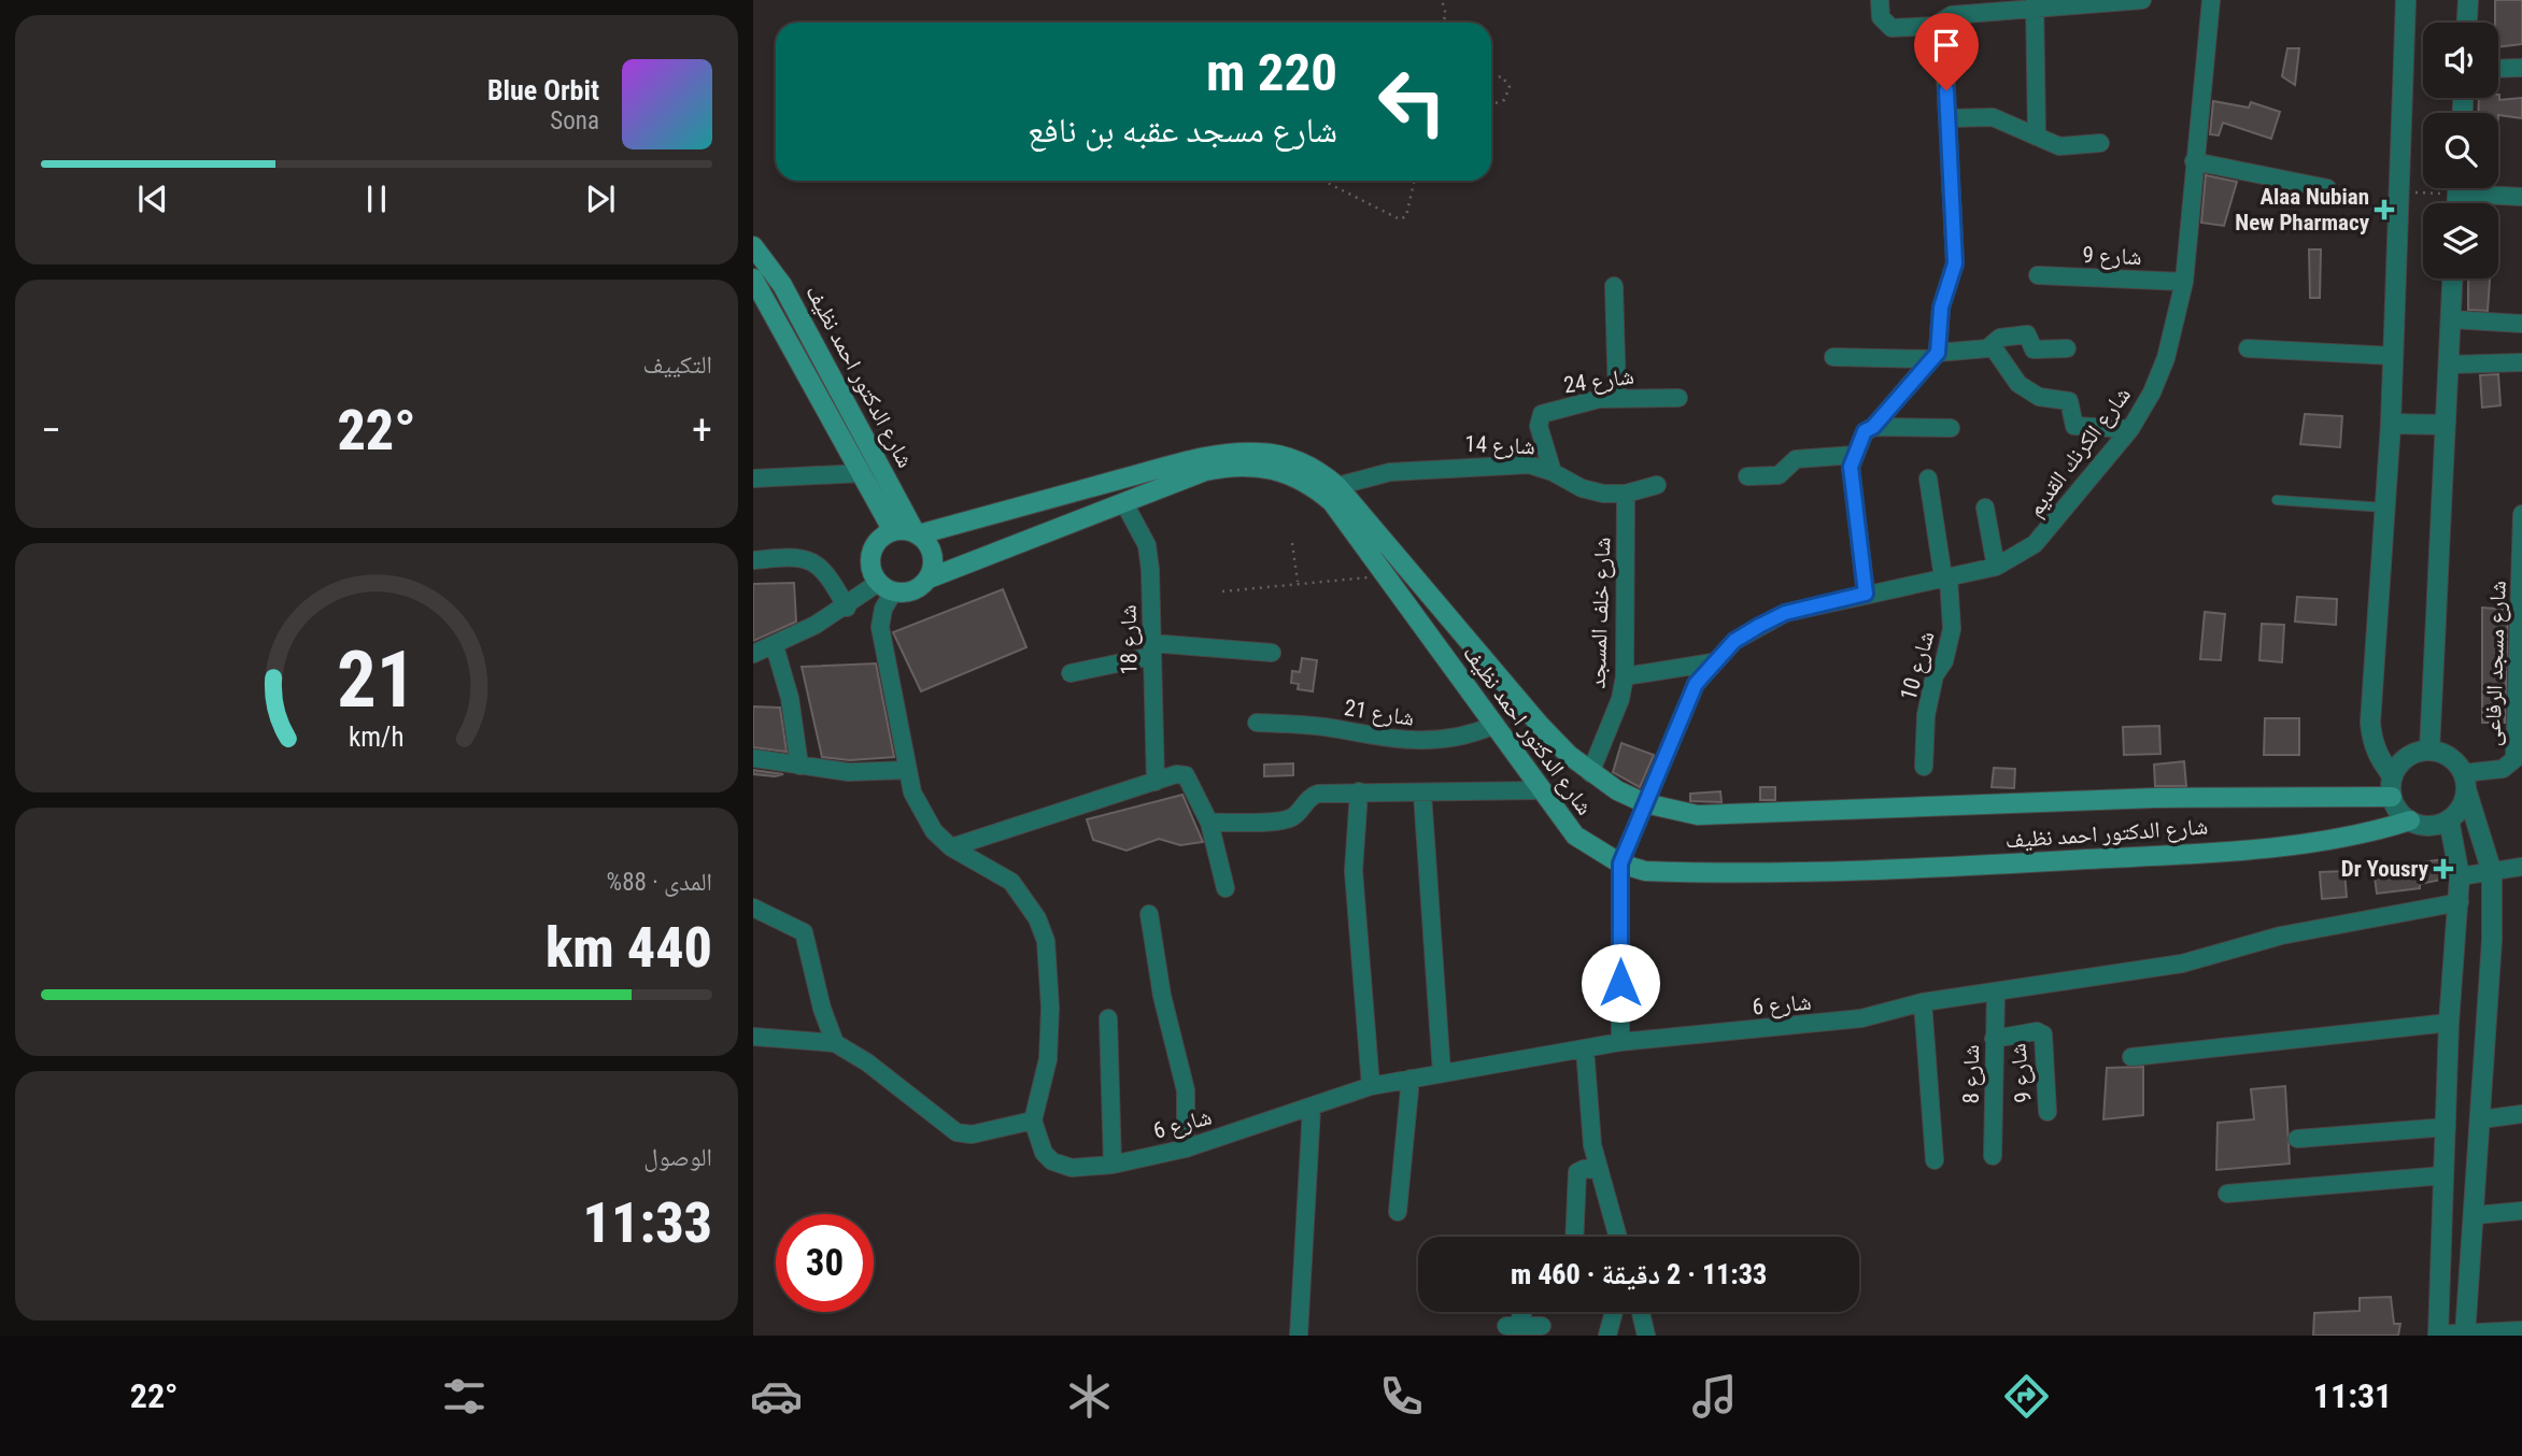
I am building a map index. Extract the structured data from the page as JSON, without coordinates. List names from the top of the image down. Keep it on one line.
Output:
{"streets":{"main road":["شارع الدكتور احمد نظيف"],"street":["شارع 9","شارع 24","شارع 14","شارع الكرنك القديم","شارع خلف المسجد","شارع 18","شارع مسجد الرفاعى","شارع 10","شارع 21","شارع 6","شارع 8"]},"crossings":[["شارع 9","شارع الكرنك القديم"],["شارع 9","شارع 8"],["شارع الدكتور احمد نظيف","شارع 14"],["شارع الدكتور احمد نظيف","شارع الكرنك القديم"],["شارع الدكتور احمد نظيف","شارع خلف المسجد"],["شارع الدكتور احمد نظيف","شارع 18"],["شارع الدكتور احمد نظيف","شارع مسجد الرفاعى"],["شارع الدكتور احمد نظيف","شارع 21"],["شارع 24","شارع 14"],["شارع 14","شارع خلف المسجد"],["شارع الكرنك القديم","شارع 10"],["شارع 6","شارع 8"]],"places":{"health":["Alaa Nubian New Pharmacy","Dr Yousry"]},"page":{"turn":["220 m","شارع مسجد عقبه بن نافع"],"song":["Blue Orbit","Sona"],"tile":["التكييف",["المدى · 88%","440 km"],["الوصول","11:33"]],"heat":["−","22°","+"],"limit":"30","trip":"11:33 · 2 دقيقة · 460 m","tabs":["11:31","22°"],"gauge":["21","km/h"]}}
